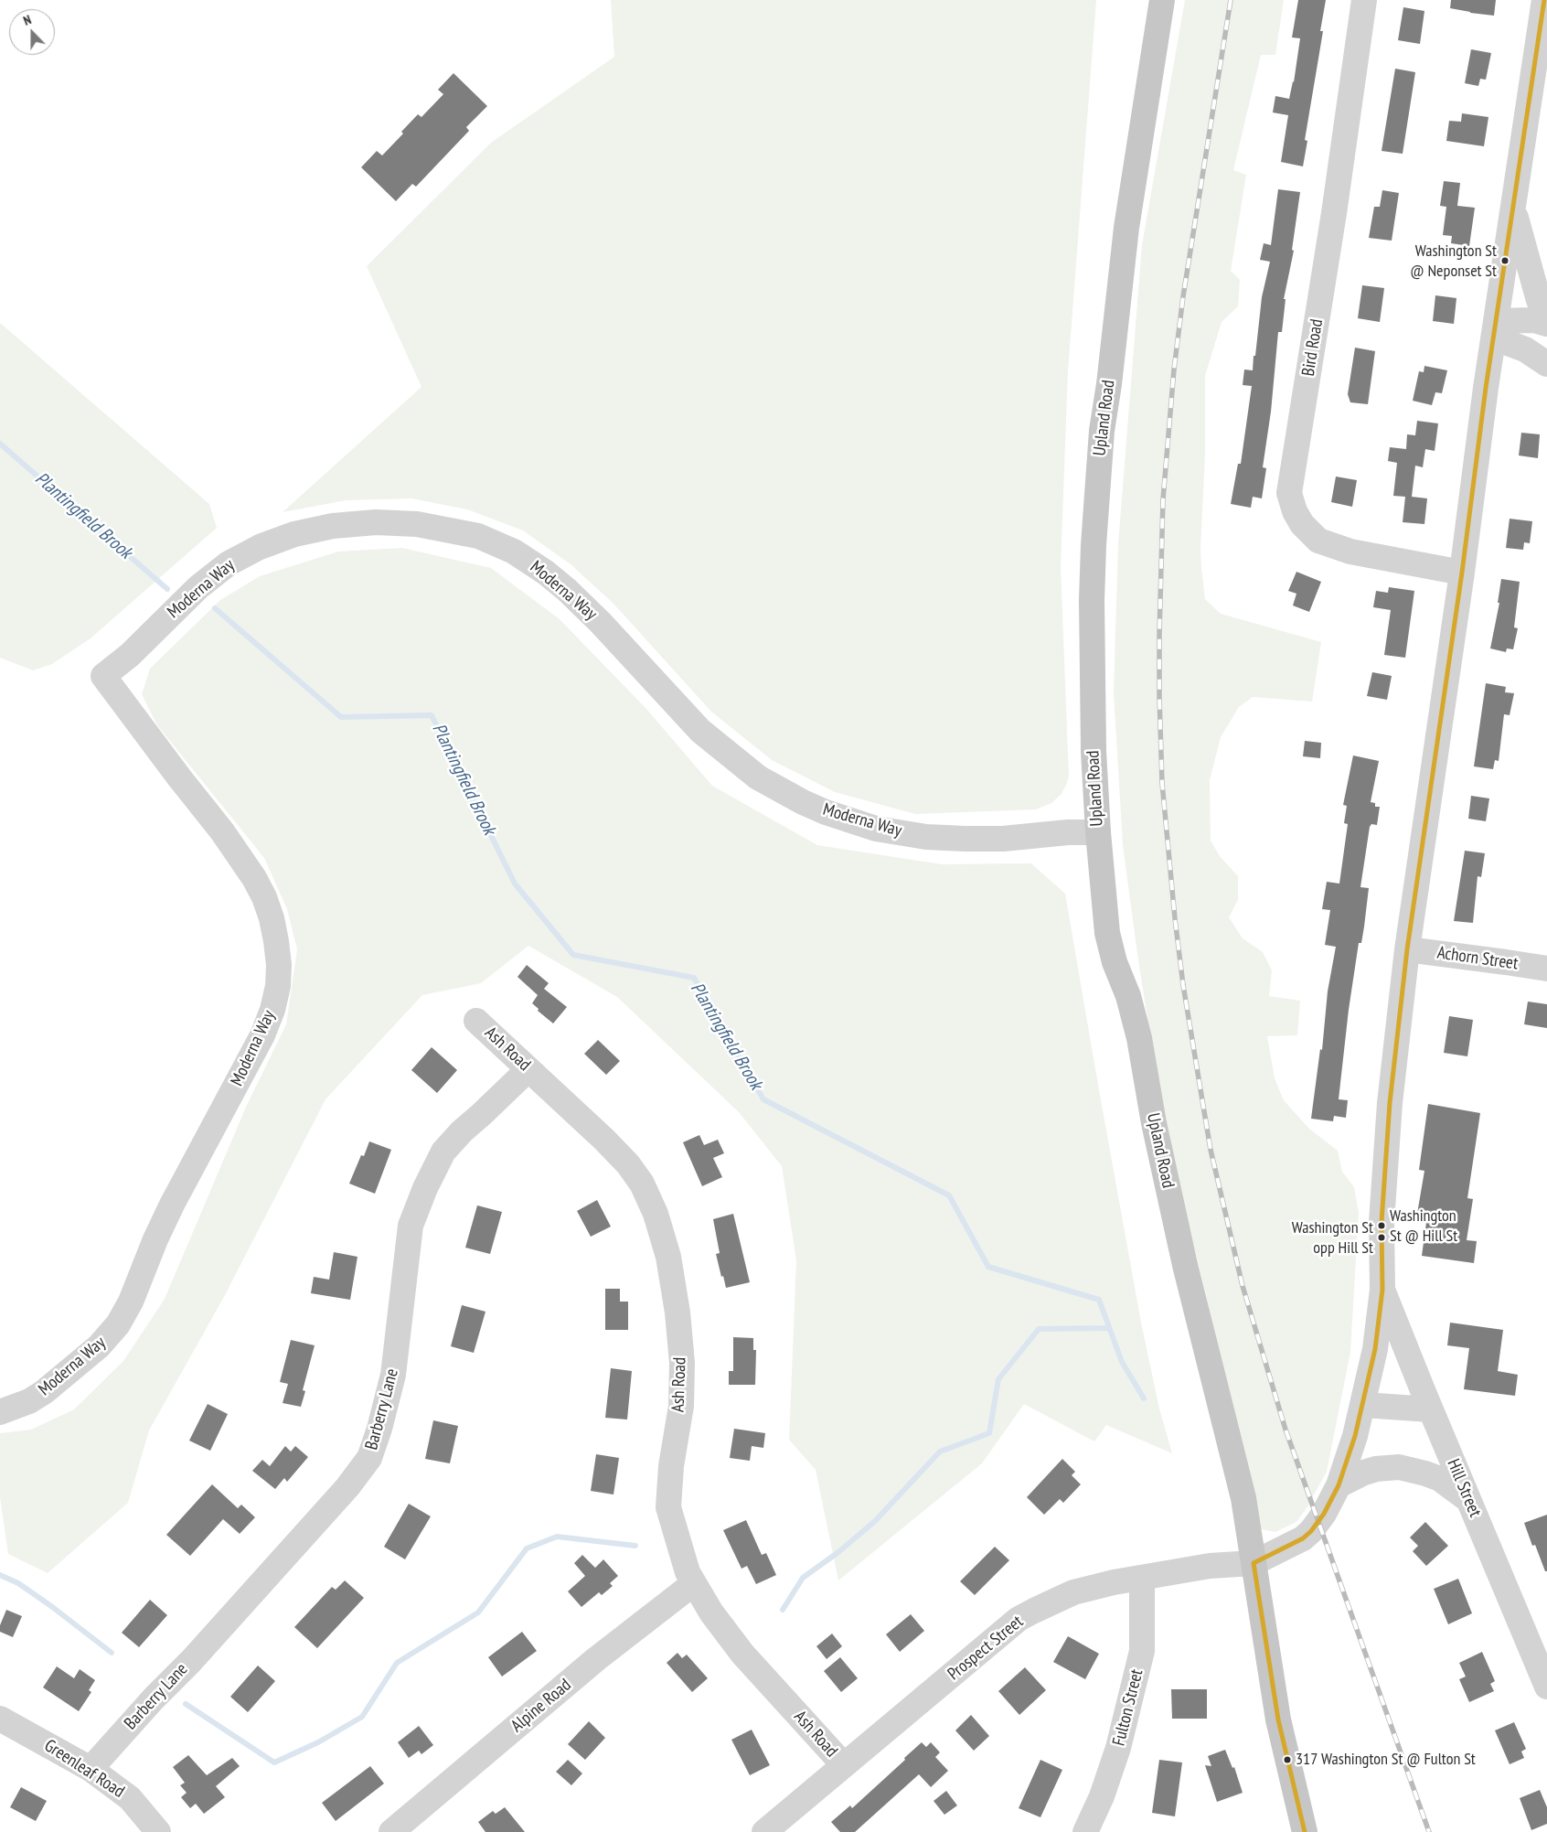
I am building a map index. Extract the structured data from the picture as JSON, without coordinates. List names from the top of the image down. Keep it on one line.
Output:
{"streets":{"main road":["Upland Road"],"street":["Bird Road","Moderna Way","Achorn Street","Ash Road","Barberry Lane","Hill Street","Prospect Street","Alpine Road","Fulton Street","Greenleaf Road"]},"crossings":[["Upland Road","Moderna Way"],["Upland Road","Prospect Street"],["Ash Road","Barberry Lane"],["Ash Road","Prospect Street"],["Ash Road","Alpine Road"],["Barberry Lane","Greenleaf Road"],["Prospect Street","Fulton Street"]],"water":["Plantingfield Brook"],"places":["Washington St @ Neponset St","Washington St @ Hill St","Washington St opp Hill St","317 Washington St @ Fulton St"],"north":"top"}
